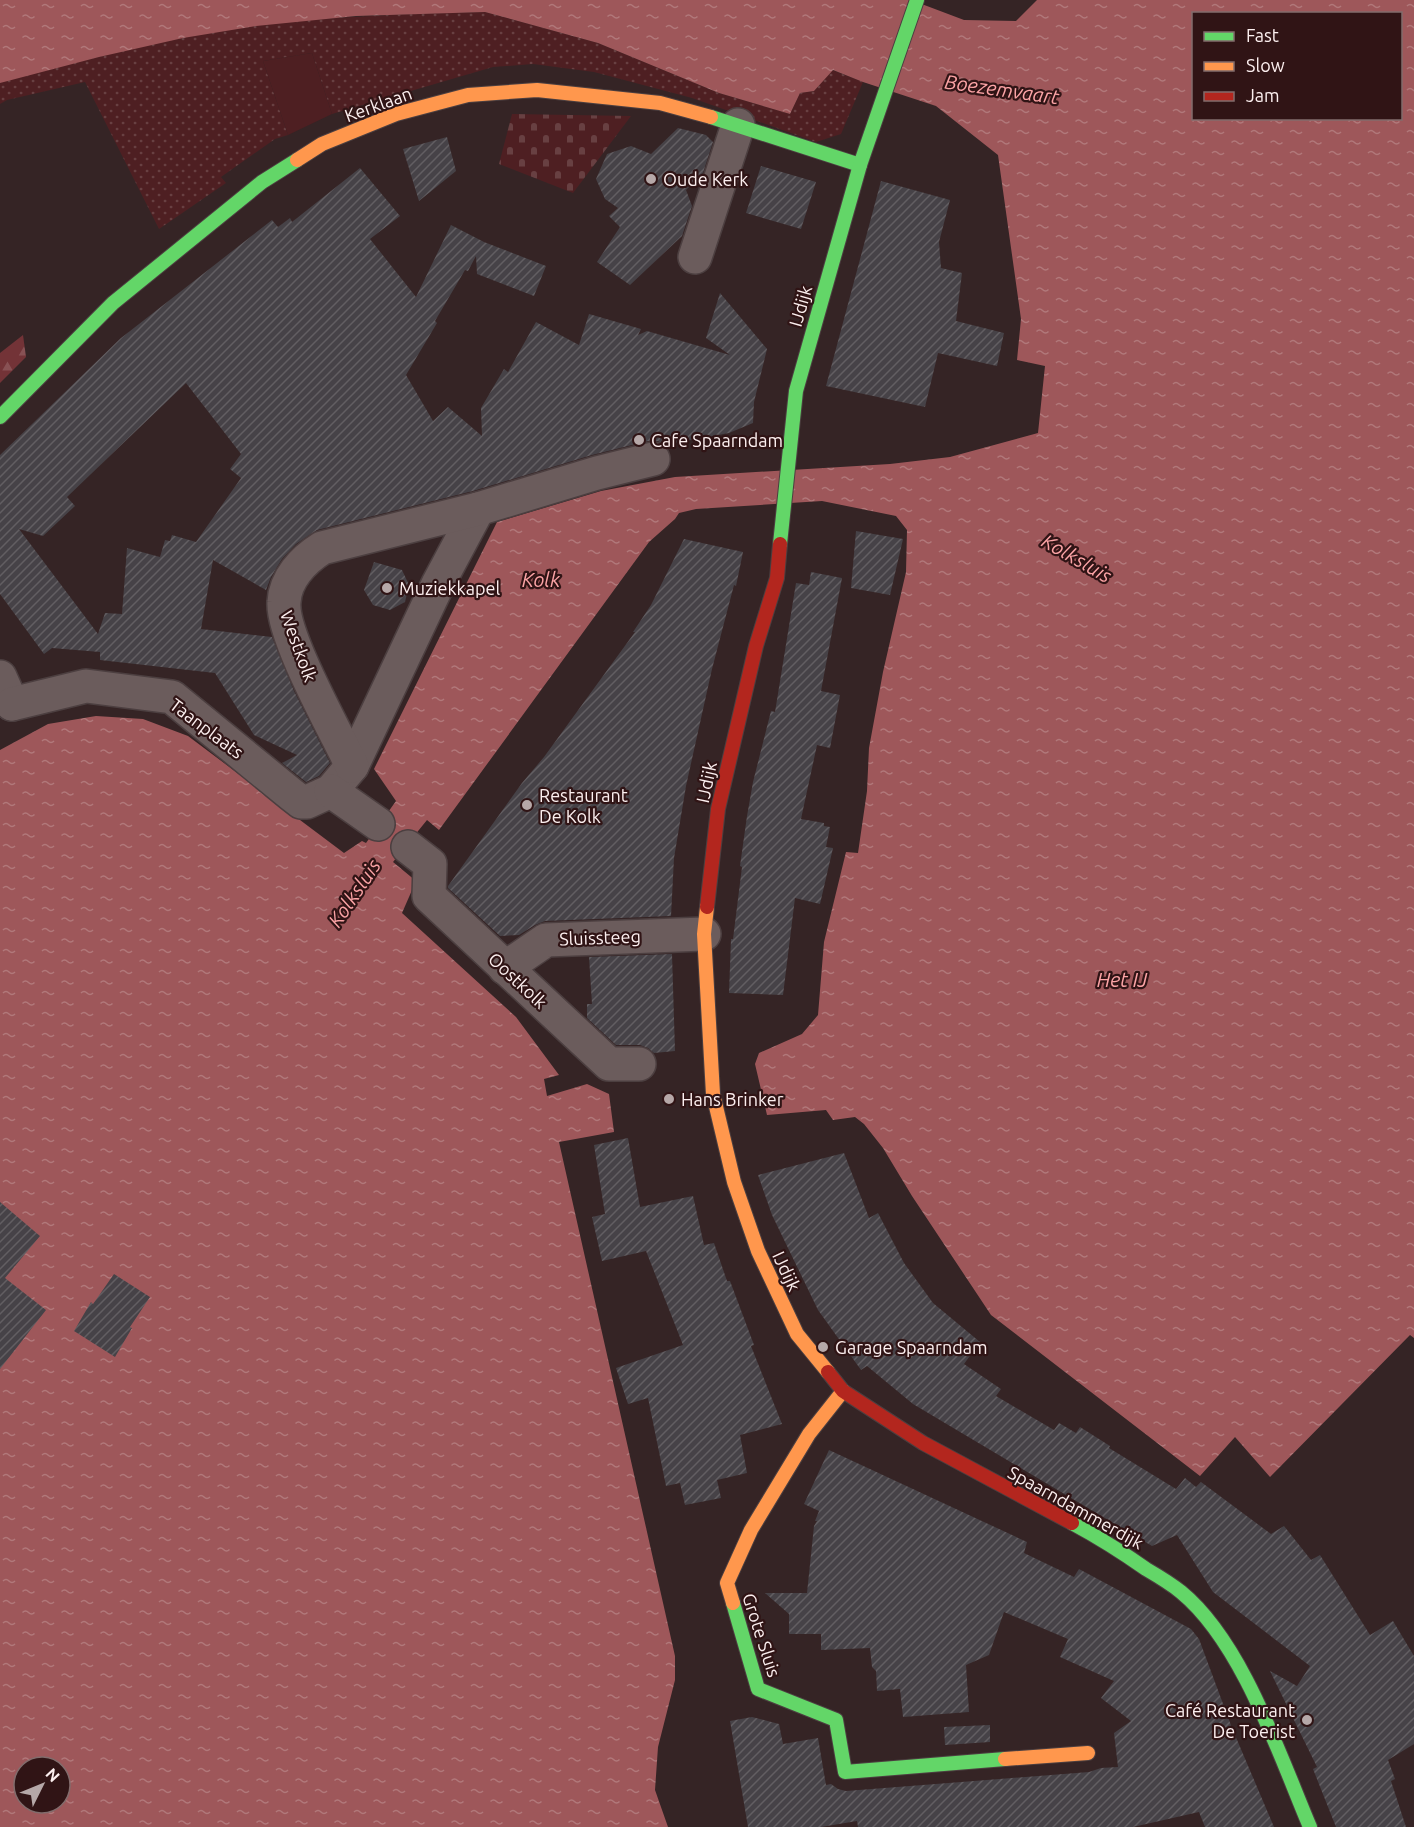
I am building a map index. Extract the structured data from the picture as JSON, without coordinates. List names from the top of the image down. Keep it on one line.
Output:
{"streets":{"street":["Kerklaan","IJdijk","Westkolk","Taanplaats","Sluissteeg","Oostkolk","Spaarndammerdijk","Grote Sluis"]},"crossings":[["Kerklaan","IJdijk"],["IJdijk","Sluissteeg"],["IJdijk","Spaarndammerdijk"],["IJdijk","Grote Sluis"],["Sluissteeg","Oostkolk"],["Spaarndammerdijk","Grote Sluis"]],"water":["Boezemvaart","Kolksluis","Kolk","Het IJ"],"places":["Oude Kerk","Cafe Spaarndam","Muziekkapel","Restaurant De Kolk","Hans Brinker","Garage Spaarndam","Café Restaurant De Toerist"],"legend":["Fast","Slow","Jam"],"north":"top right"}
